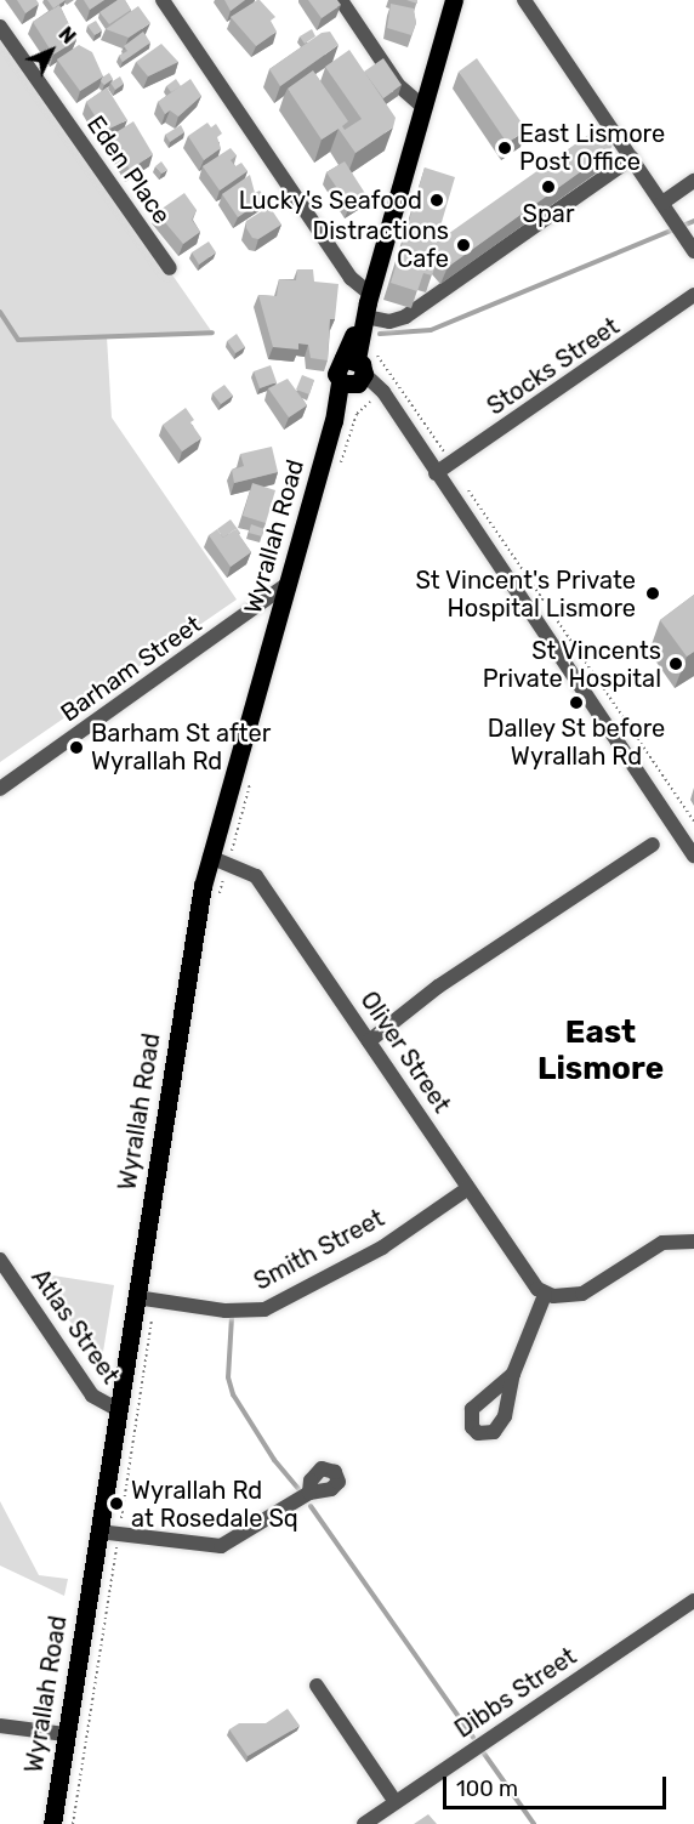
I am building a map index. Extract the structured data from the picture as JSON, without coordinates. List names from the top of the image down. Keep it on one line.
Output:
{"streets":{"main road":["Wyrallah Road"],"street":["Eden Place","Stocks Street","Barham Street","Oliver Street","Smith Street","Atlas Street","Dibbs Street"]},"crossings":[["Wyrallah Road","Barham Street"],["Wyrallah Road","Oliver Street"],["Wyrallah Road","Smith Street"],["Wyrallah Road","Atlas Street"],["Oliver Street","Smith Street"]],"districts":["East Lismore"],"places":["East Lismore Post Office","Spar","Lucky's Seafood","Distractions Cafe","St Vincent's Private Hospital Lismore","St Vincents Private Hospital","Dalley St before Wyrallah Rd","Barham St after Wyrallah Rd","Wyrallah Rd at Rosedale Sq"],"scale_bar":"100 m","north":"top right"}
